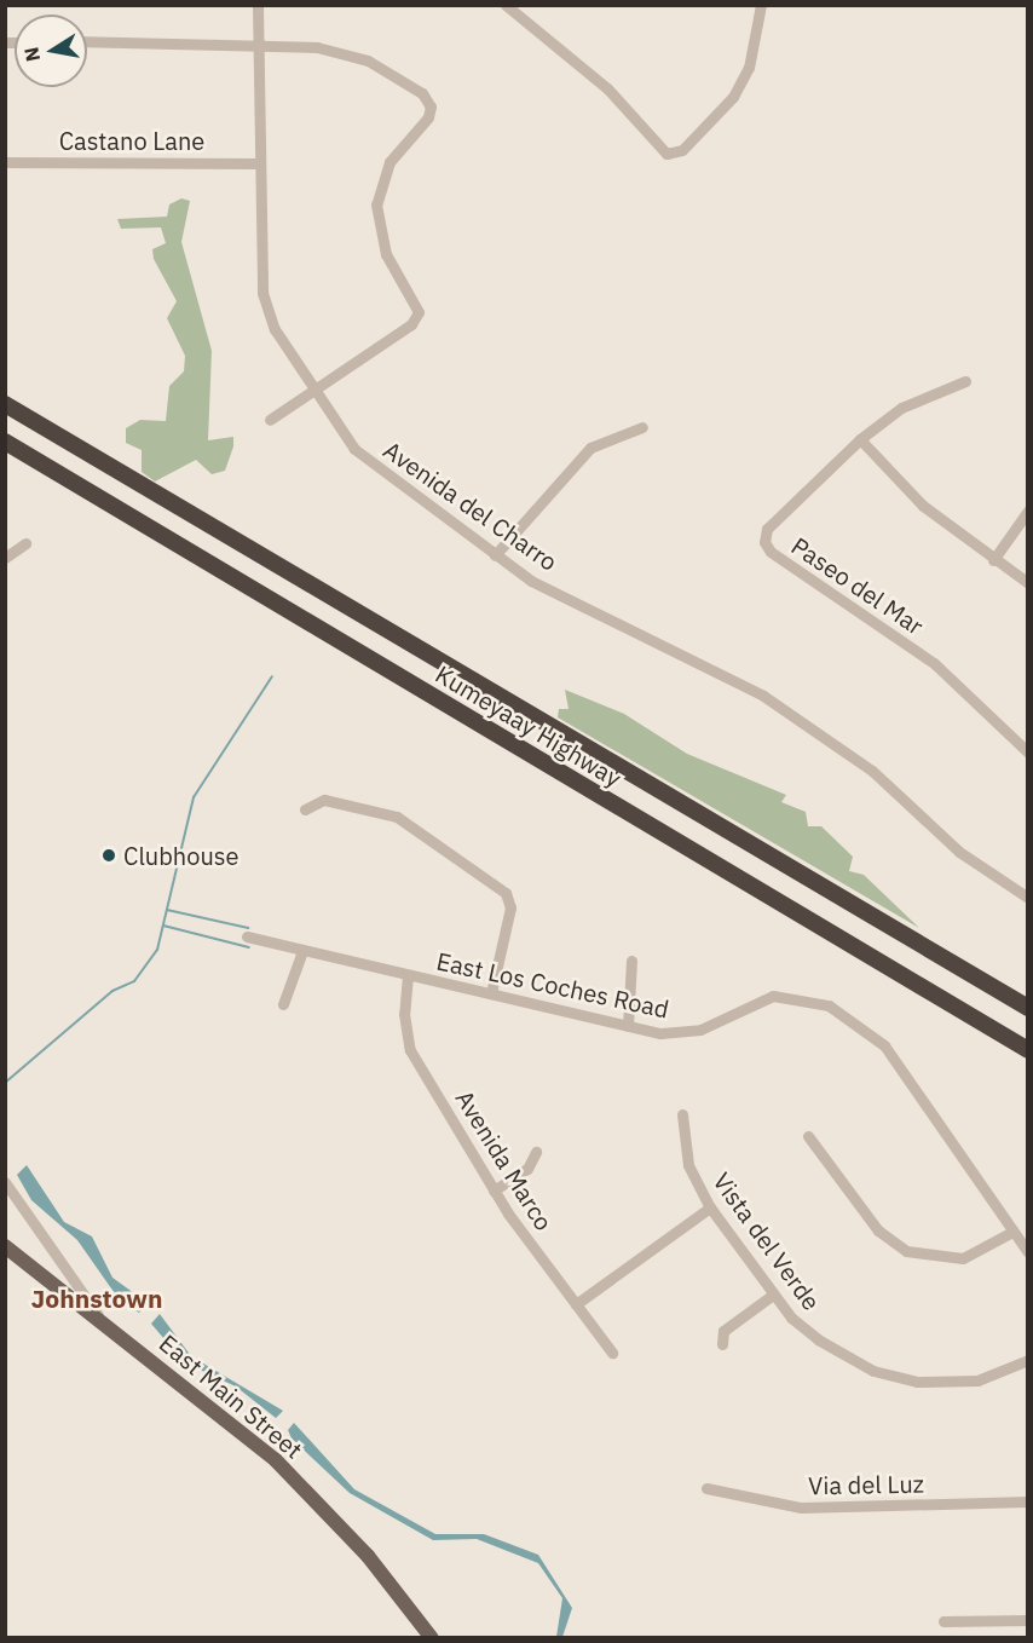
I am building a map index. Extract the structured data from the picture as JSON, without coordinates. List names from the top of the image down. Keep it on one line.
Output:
{"streets":{"highway":["Kumeyaay Highway"],"main road":["East Main Street"],"street":["Castano Lane","Avenida del Charro","Paseo del Mar","East Los Coches Road","Avenida Marco","Vista del Verde","Via del Luz"]},"crossings":[["Castano Lane","Avenida del Charro"],["East Los Coches Road","Avenida Marco"]],"districts":["Johnstown"],"places":["Clubhouse"],"north":"left"}
